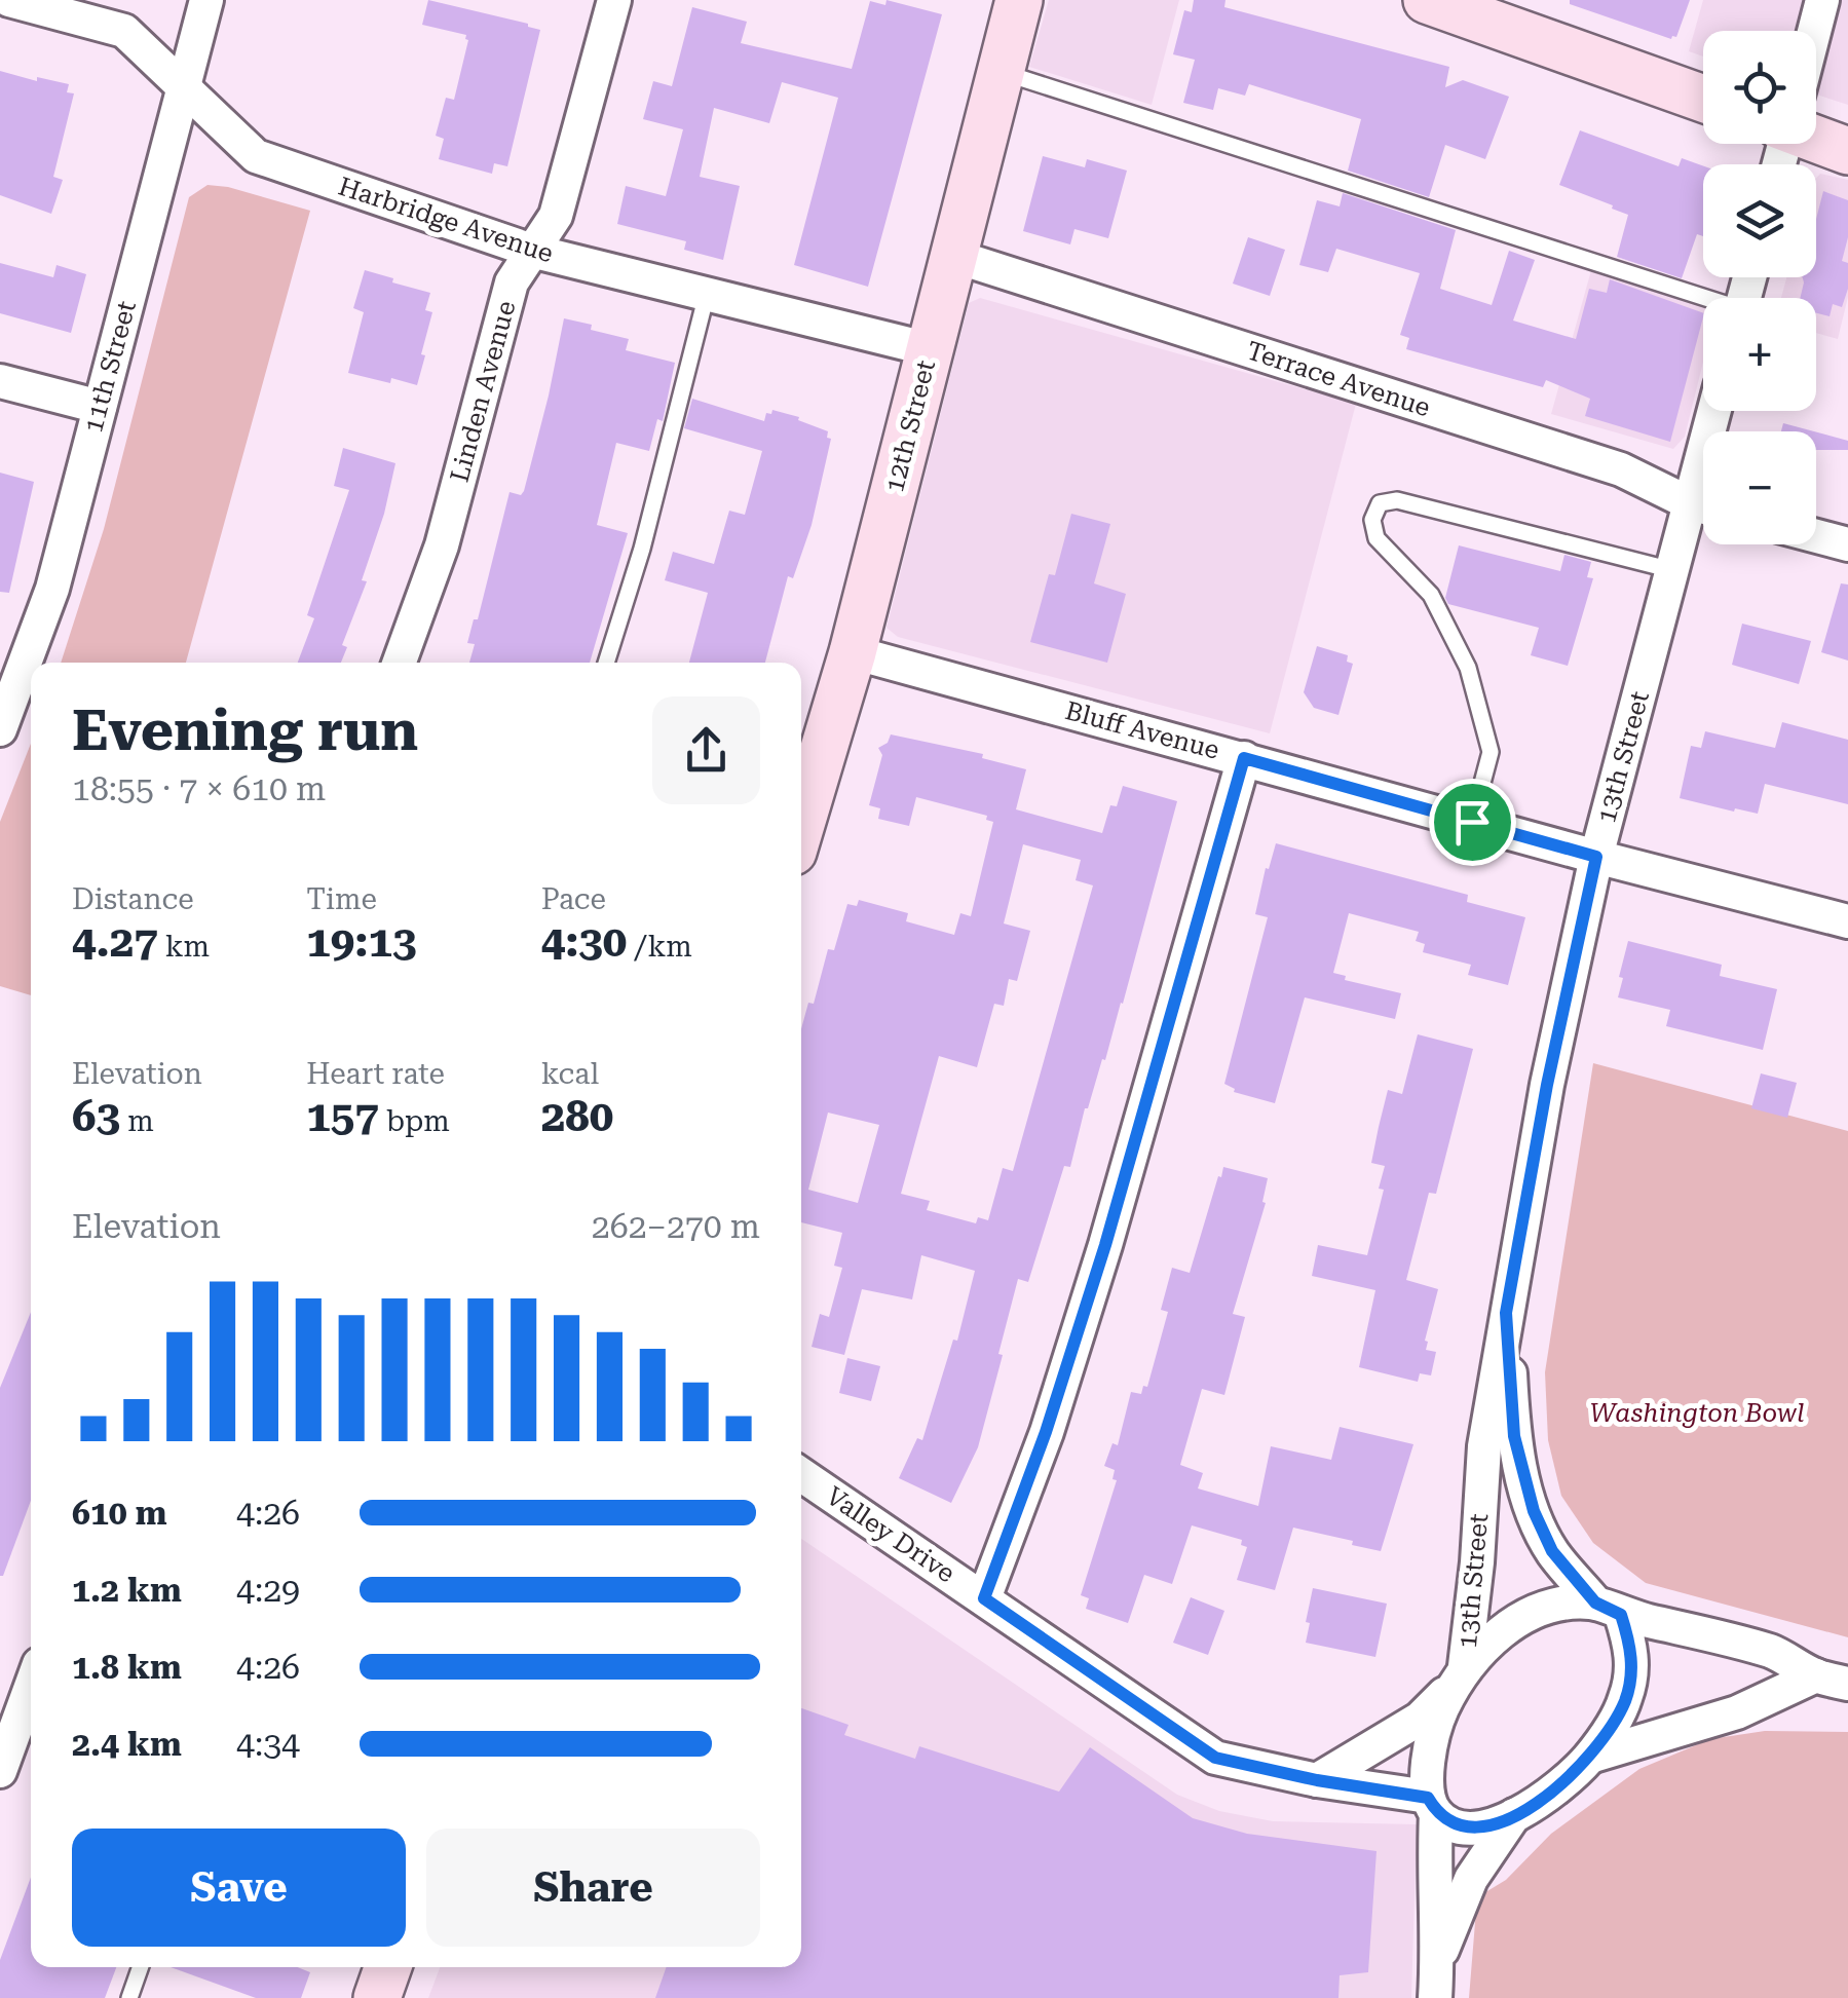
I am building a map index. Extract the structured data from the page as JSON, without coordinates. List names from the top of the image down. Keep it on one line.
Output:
{"streets":{"street":["Harbridge Avenue","11th Street","Terrace Avenue","Linden Avenue","12th Street","Bluff Avenue","13th Street","Valley Drive"]},"crossings":[["Harbridge Avenue","11th Street"],["Harbridge Avenue","Linden Avenue"],["Harbridge Avenue","12th Street"],["Terrace Avenue","12th Street"],["12th Street","Bluff Avenue"],["Bluff Avenue","13th Street"],["13th Street","Valley Drive"]],"parks":["Washington Bowl"],"page":{"map_buttons":["+","−"],"heading":["Evening run","18:55 · 7 × 610 m"],"stats":[["Distance","4.27 km"],["Time","19:13"],["Pace","4:30 /km"],["Elevation","63 m"],["Heart rate","157 bpm"],["kcal","280"]],"chart":["Elevation","262–270 m"],"list":[{"name":"610 m","note":"4:26"},{"name":"1.2 km","note":"4:29"},{"name":"1.8 km","note":"4:26"},{"name":"2.4 km","note":"4:34"}],"buttons":["Save","Share"]}}
